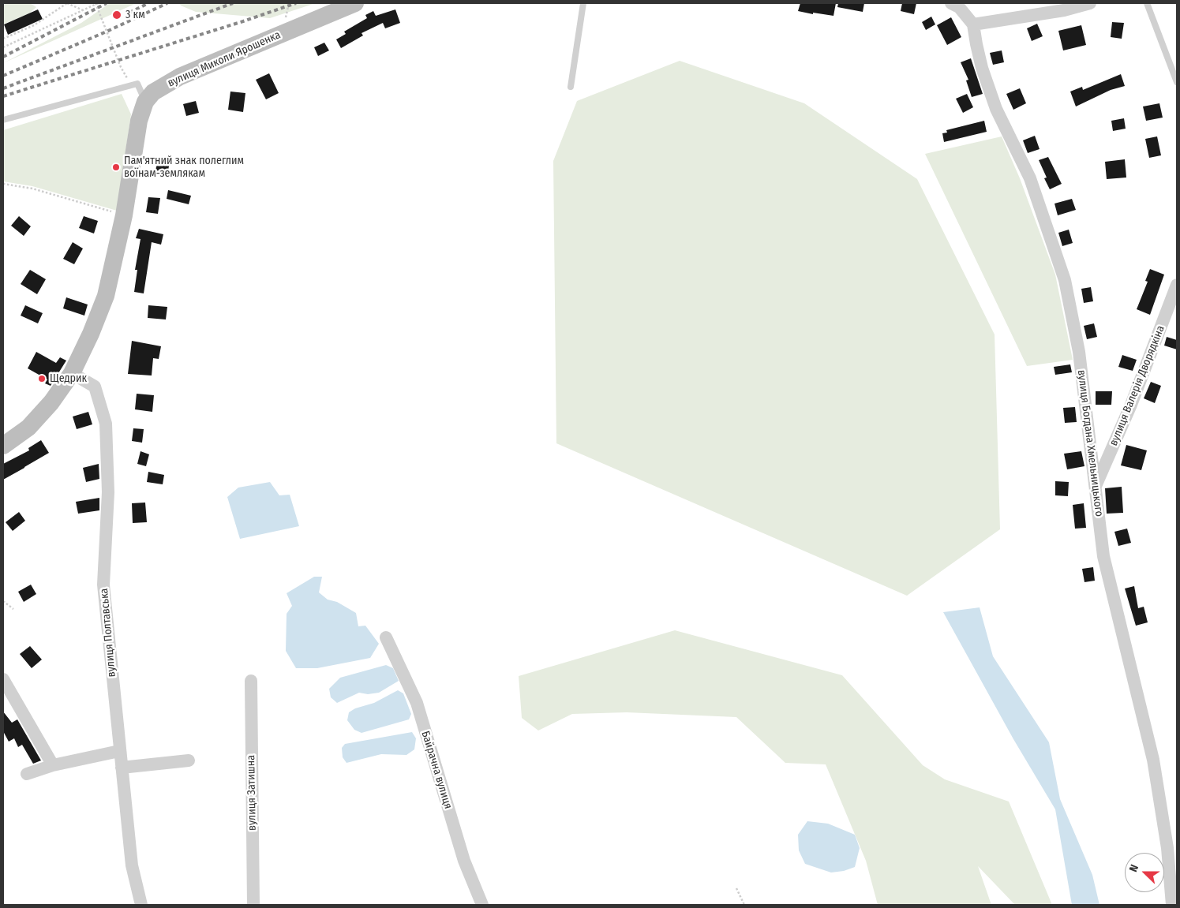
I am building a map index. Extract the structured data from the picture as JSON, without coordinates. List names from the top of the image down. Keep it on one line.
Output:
{"streets":{"street":["вулиця Миколи Ярошенка","вулиця Валерія Дворядкіна","вулиця Богдана Хмельницького","вулиця Полтавська","Байрачна вулиця","вулиця Затишна"]},"crossings":[["вулиця Миколи Ярошенка","вулиця Полтавська"],["вулиця Валерія Дворядкіна","вулиця Богдана Хмельницького"]],"places":["3 км","Пам'ятний знак полеглим воїнам-землякам","Щедрик"],"north":"left"}
